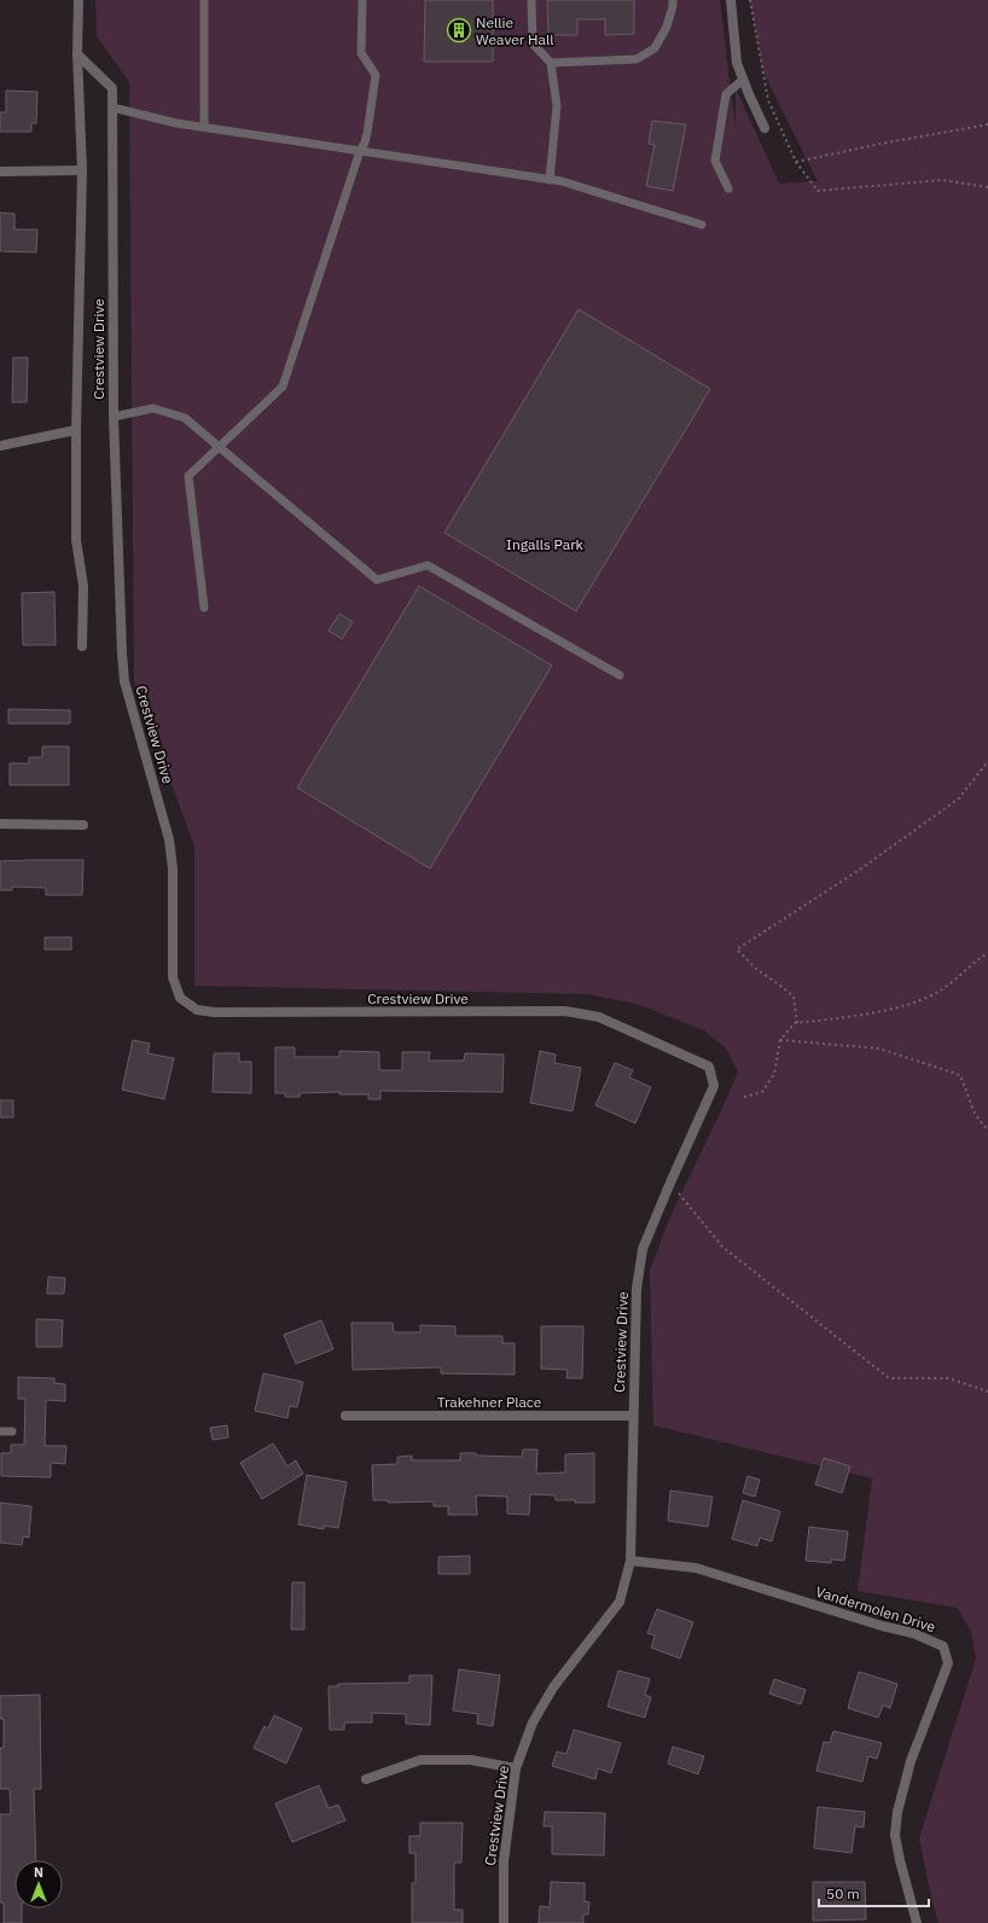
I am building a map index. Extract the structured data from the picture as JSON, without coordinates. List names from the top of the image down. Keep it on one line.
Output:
{"streets":{"street":["Crestview Drive","Trakehner Place","Vandermolen Drive"]},"crossings":[["Crestview Drive","Trakehner Place"],["Crestview Drive","Vandermolen Drive"]],"parks":["Ingalls Park"],"places":{"building":["Nellie Weaver Hall"]},"scale_bar":"50 m","north":"top"}
